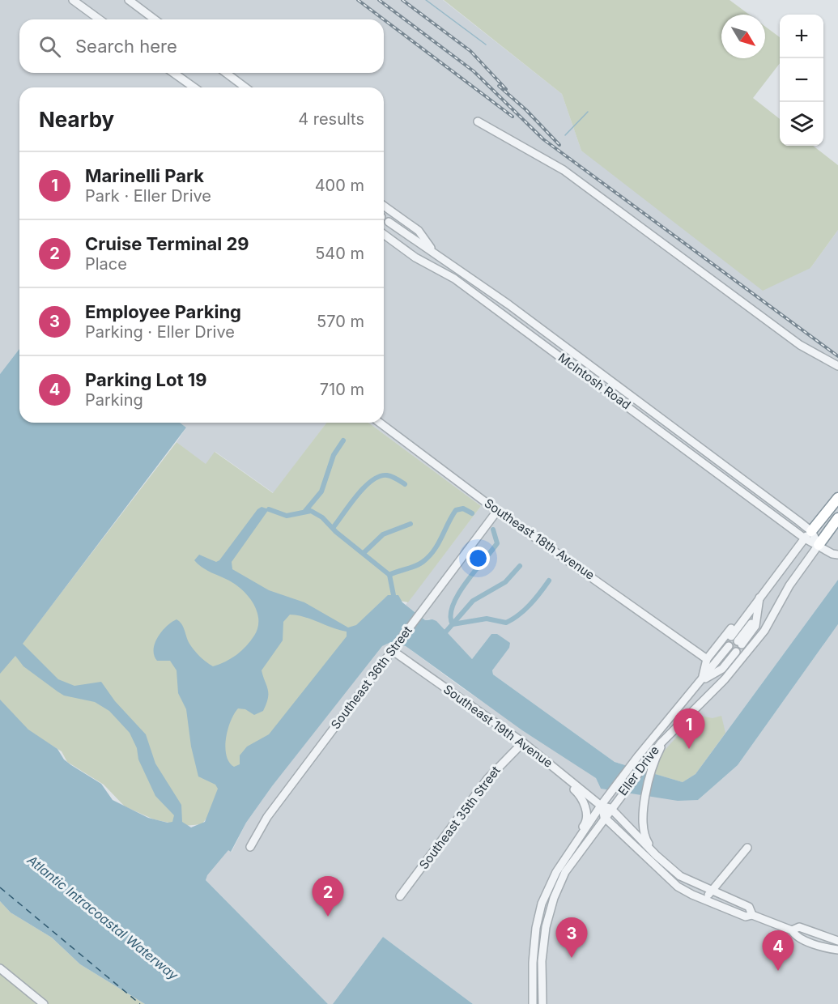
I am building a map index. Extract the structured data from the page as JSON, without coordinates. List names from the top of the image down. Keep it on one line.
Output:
{"streets":{"street":["McIntosh Road","Southeast 18th Avenue","Southeast 36th Street","Southeast 19th Avenue","Eller Drive","Southeast 35th Street"]},"crossings":[["McIntosh Road","Eller Drive"],["Southeast 18th Avenue","Southeast 36th Street"],["Southeast 18th Avenue","Eller Drive"],["Southeast 36th Street","Southeast 19th Avenue"],["Southeast 19th Avenue","Eller Drive"],["Southeast 19th Avenue","Southeast 35th Street"]],"water":["Atlantic Intracoastal Waterway"],"north":"bottom right","page":{"map_buttons":["+","−"],"search":"Search here","heading":["Nearby","4 results"],"list":[{"mark":"1","name":"Marinelli Park","note":"Park · Eller Drive","value":"400 m"},{"mark":"2","name":"Cruise Terminal 29","note":"Place","value":"540 m"},{"mark":"3","name":"Employee Parking","note":"Parking · Eller Drive","value":"570 m"},{"mark":"4","name":"Parking Lot 19","note":"Parking","value":"710 m"}],"pins":["1","2","3","4"]}}
